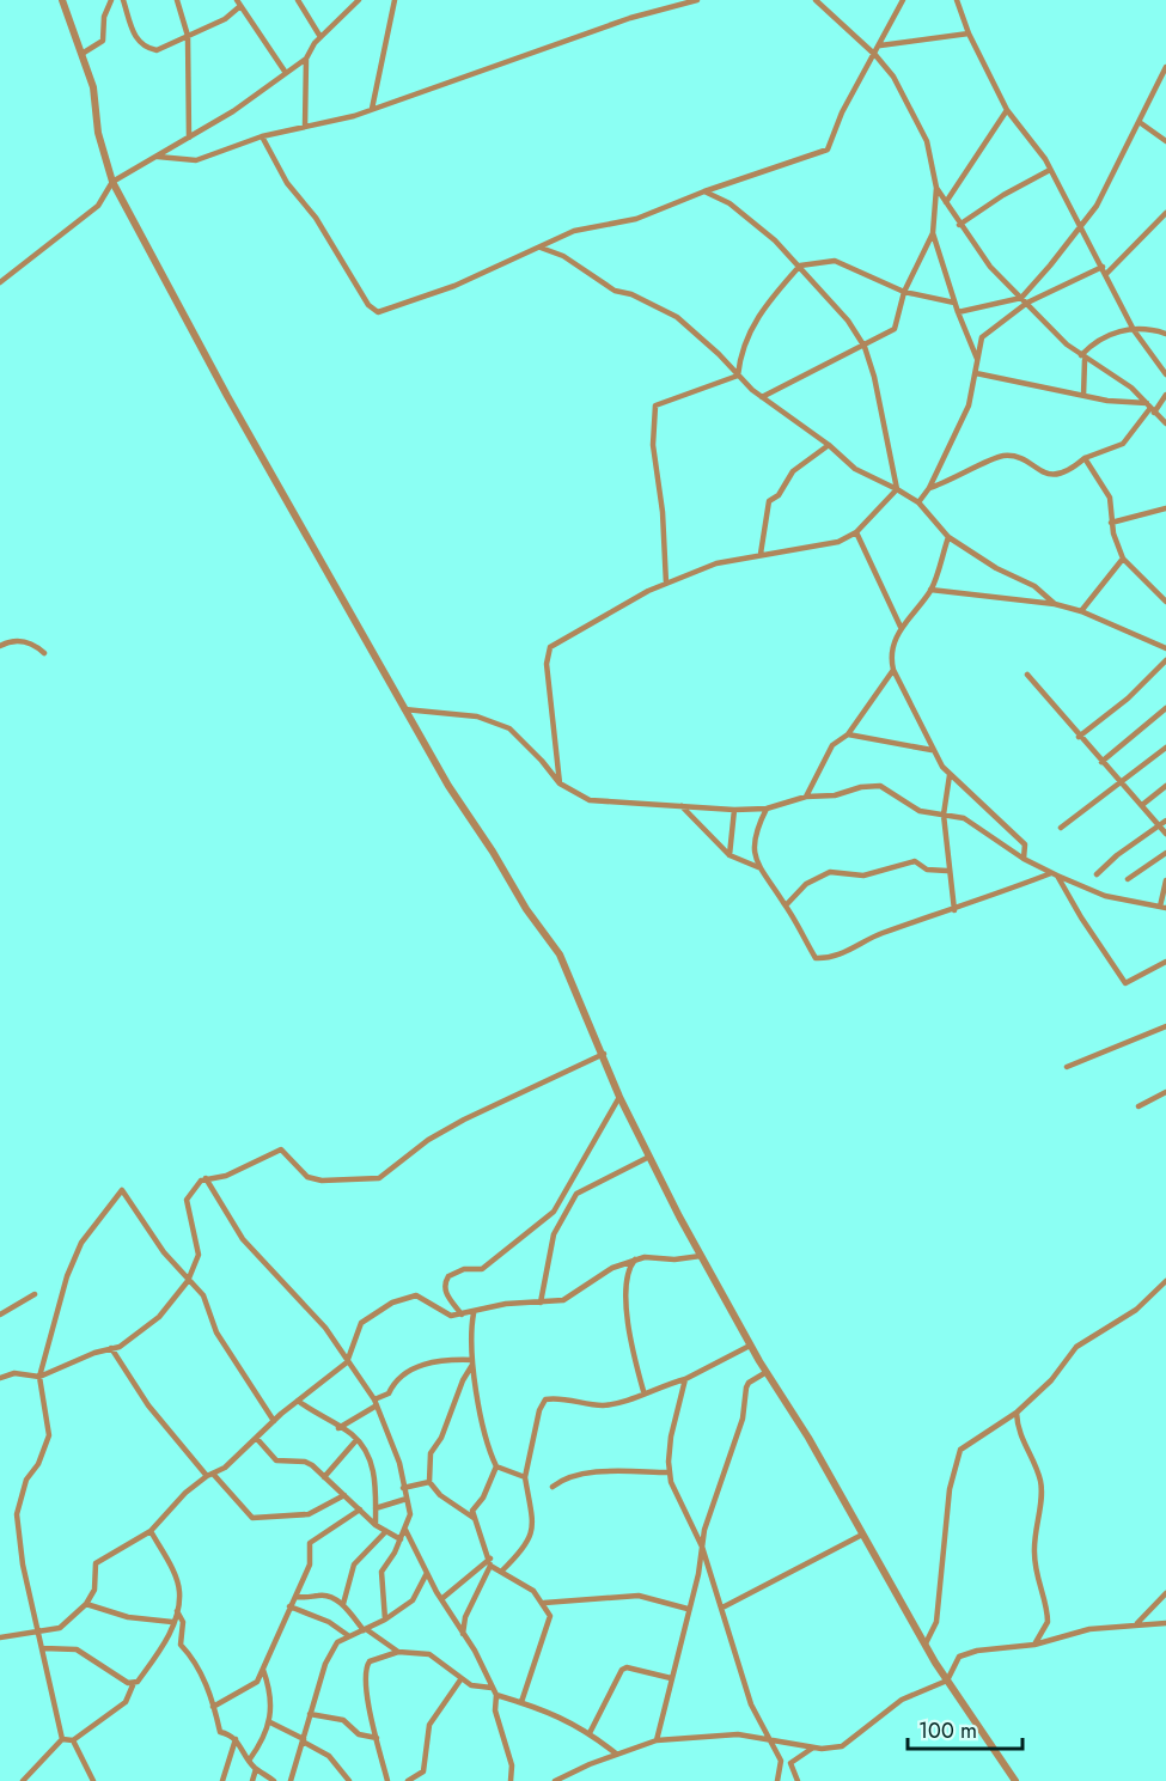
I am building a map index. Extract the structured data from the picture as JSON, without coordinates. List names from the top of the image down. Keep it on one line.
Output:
{"scale_bar":"100 m"}
